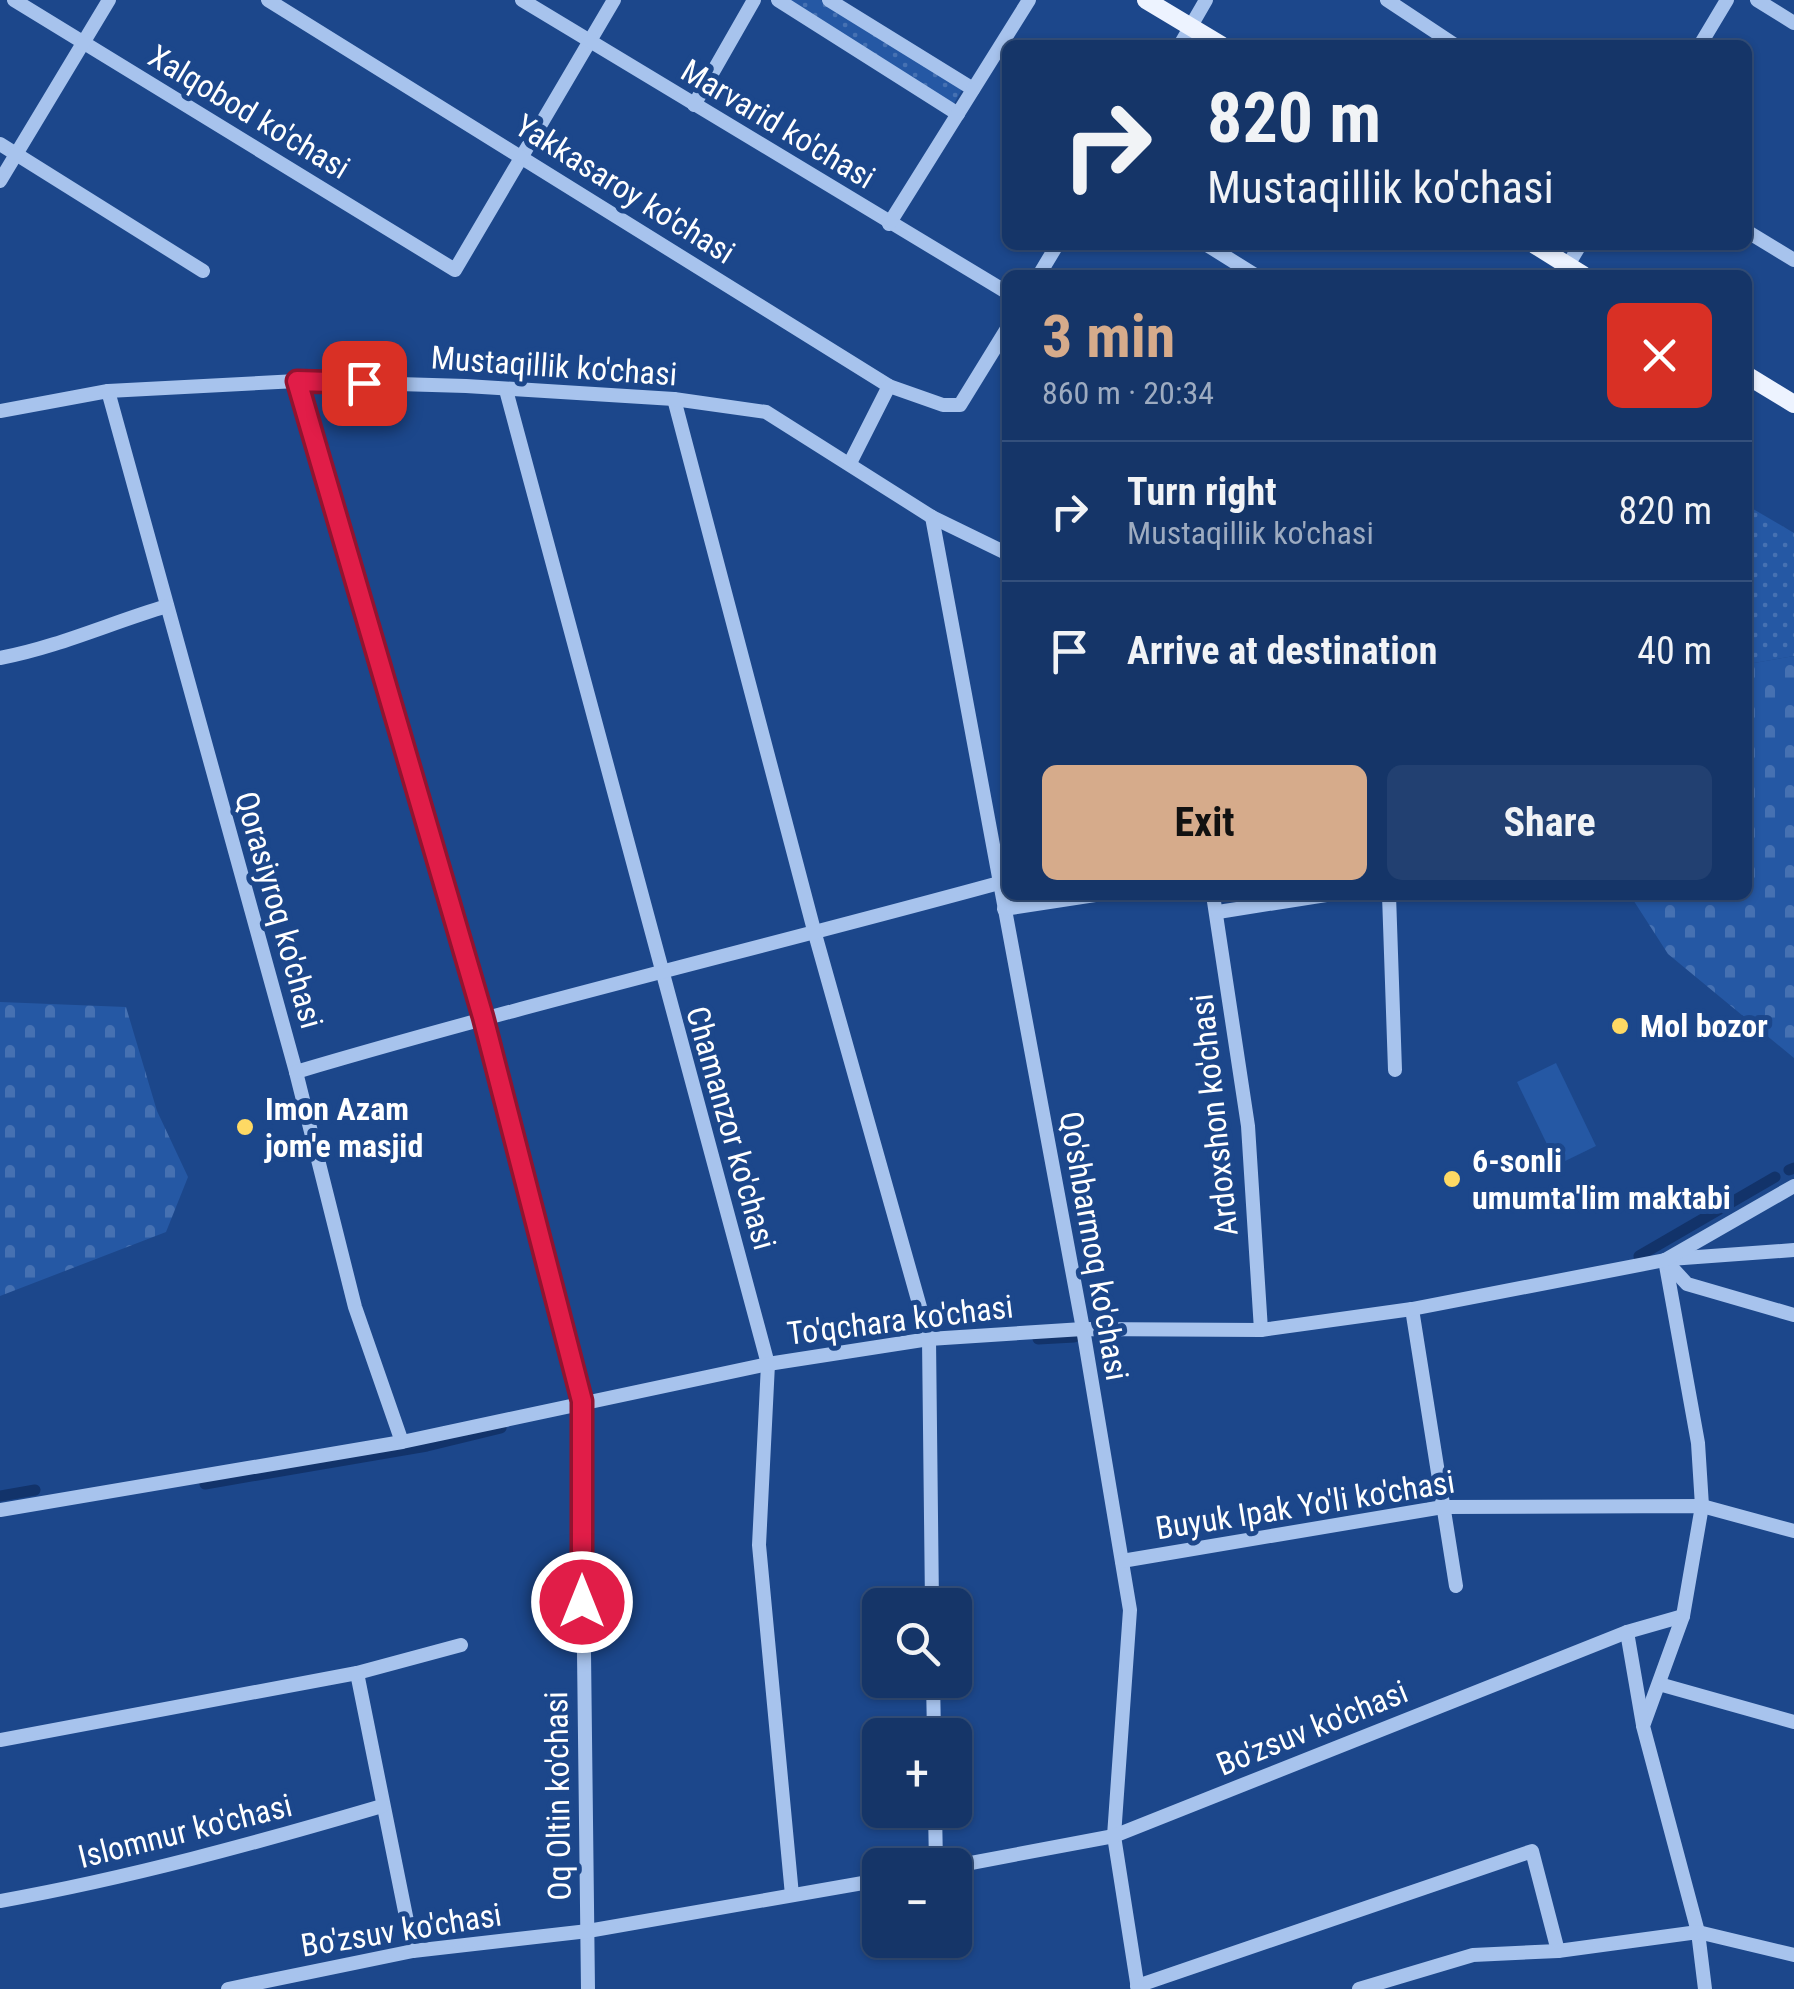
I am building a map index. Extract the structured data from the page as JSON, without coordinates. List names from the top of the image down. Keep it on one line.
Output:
{"streets":{"street":["Xalqobod ko'chasi","Marvarid ko'chasi","Yakkasaroy ko'chasi","Mustaqillik ko'chasi","Qorasiyroq ko'chasi","Ardoxshon ko'chasi","Chamanzor ko'chasi","Qo'shbarmoq ko'chasi","To'qchara ko'chasi","Buyuk Ipak Yo'li ko'chasi","Bo'zsuv ko'chasi","Oq Oltin ko'chasi","Islomnur ko'chasi"]},"crossings":[["Xalqobod ko'chasi","Yakkasaroy ko'chasi"],["Mustaqillik ko'chasi","Qorasiyroq ko'chasi"],["Mustaqillik ko'chasi","Chamanzor ko'chasi"],["Mustaqillik ko'chasi","Qo'shbarmoq ko'chasi"],["Mustaqillik ko'chasi","Oq Oltin ko'chasi"],["Qorasiyroq ko'chasi","To'qchara ko'chasi"],["Ardoxshon ko'chasi","To'qchara ko'chasi"],["Chamanzor ko'chasi","To'qchara ko'chasi"],["Chamanzor ko'chasi","Bo'zsuv ko'chasi"],["Qo'shbarmoq ko'chasi","To'qchara ko'chasi"],["Qo'shbarmoq ko'chasi","Buyuk Ipak Yo'li ko'chasi"],["Qo'shbarmoq ko'chasi","Bo'zsuv ko'chasi"],["To'qchara ko'chasi","Oq Oltin ko'chasi"],["Bo'zsuv ko'chasi","Oq Oltin ko'chasi"]],"places":["Mol bozor","Imon Azam jom'e masjid","6-sonli umumta'lim maktabi"],"page":{"turn":["820 m","Mustaqillik ko'chasi"],"heading":["3 min","860 m · 20:34"],"list":[{"name":"Turn right","note":"Mustaqillik ko'chasi","value":"820 m"},{"name":"Arrive at destination","value":"40 m"}],"buttons":["Exit","Share"],"map_buttons":["+","−"]}}
